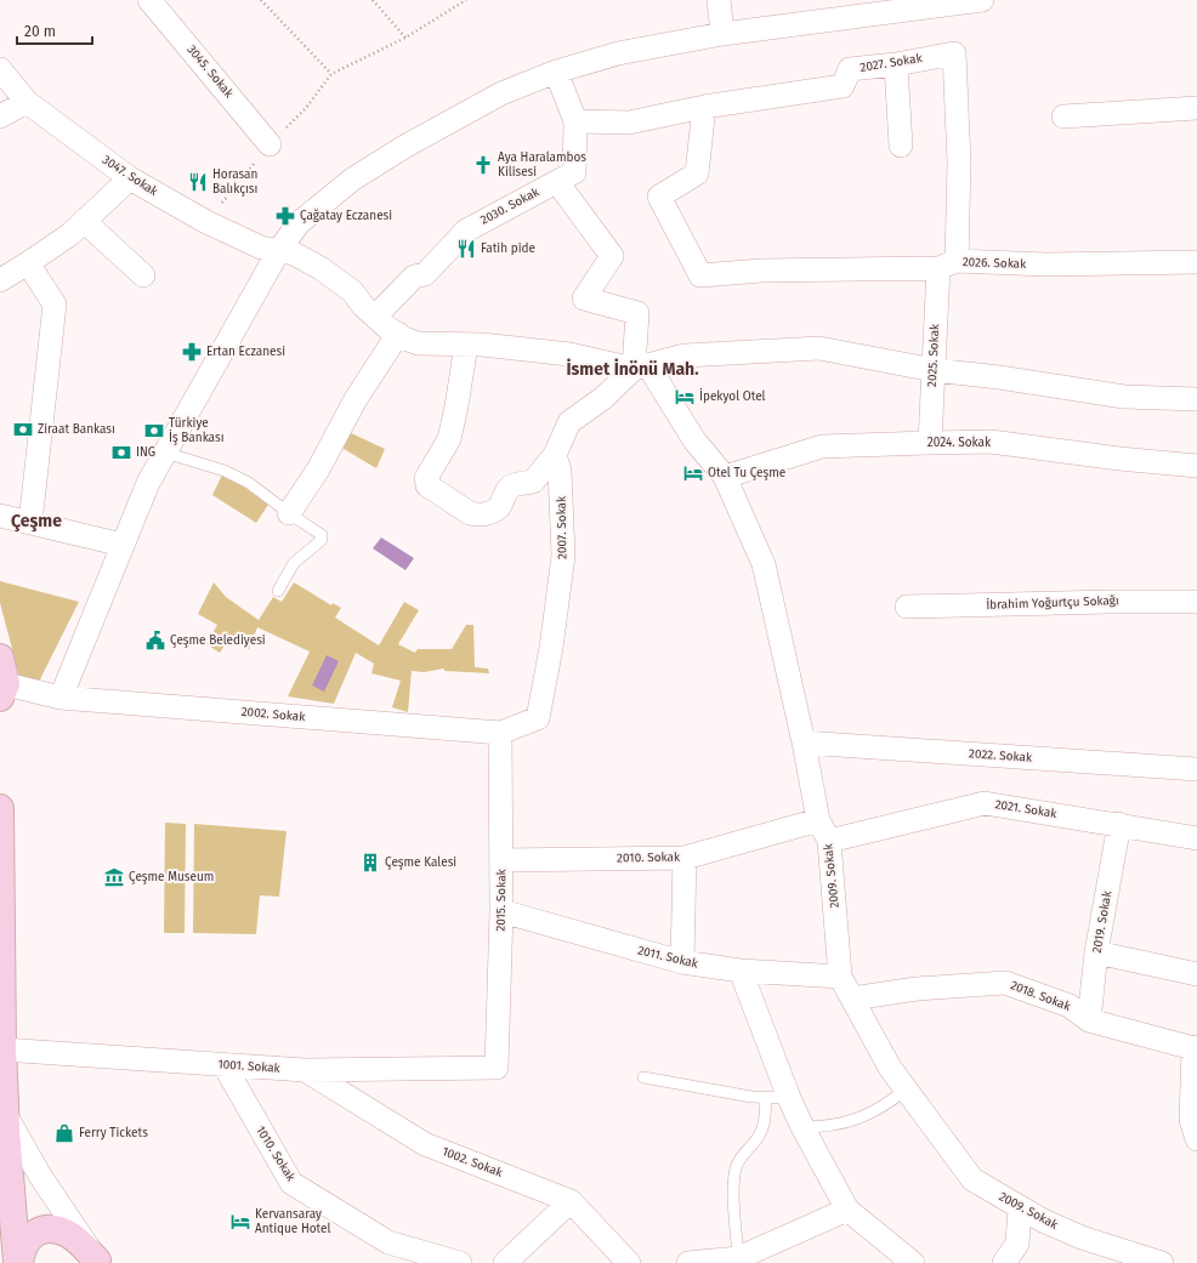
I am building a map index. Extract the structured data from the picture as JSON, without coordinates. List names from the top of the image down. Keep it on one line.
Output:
{"streets":{"street":["2027. Sokak","3045. Sokak","3047. Sokak","2030. Sokak","2026. Sokak","2025. Sokak","2024. Sokak","2007. Sokak","İbrahim Yoğurtçu Sokağı","2002. Sokak","2022. Sokak","2021. Sokak","2010. Sokak","2009. Sokak","2015. Sokak","2019. Sokak","2011. Sokak","2018. Sokak","1001. Sokak","1010. Sokak","1002. Sokak"]},"crossings":[["2027. Sokak","2030. Sokak"],["2027. Sokak","2026. Sokak"],["2027. Sokak","2025. Sokak"],["3047. Sokak","2030. Sokak"],["3047. Sokak","2009. Sokak"],["2026. Sokak","2025. Sokak"],["2025. Sokak","2024. Sokak"],["2024. Sokak","2009. Sokak"],["2007. Sokak","2002. Sokak"],["2002. Sokak","2015. Sokak"],["2022. Sokak","2009. Sokak"],["2021. Sokak","2009. Sokak"],["2021. Sokak","2019. Sokak"],["2010. Sokak","2009. Sokak"],["2010. Sokak","2015. Sokak"],["2009. Sokak","2011. Sokak"],["2009. Sokak","2018. Sokak"],["2015. Sokak","2011. Sokak"],["2015. Sokak","1001. Sokak"],["2019. Sokak","2018. Sokak"],["1001. Sokak","1010. Sokak"],["1001. Sokak","1002. Sokak"]],"districts":["İsmet İnönü Mah.","Çeşme"],"places":{"church":["Aya Haralambos Kilisesi"],"restaurant":["Horasan Balıkçısı","Fatih pide"],"pharmacy":["Çağatay Eczanesi","Ertan Eczanesi"],"hotel":["İpekyol Otel","Otel Tu Çeşme","Kervansaray Antique Hotel"],"bank":["Ziraat Bankası","Türkiye İş Bankası","ING"],"public building":["Çeşme Belediyesi"],"building":["Çeşme Kalesi"],"museum":["Çeşme Museum"],"shop":["Ferry Tickets"]},"scale_bar":"20 m"}
